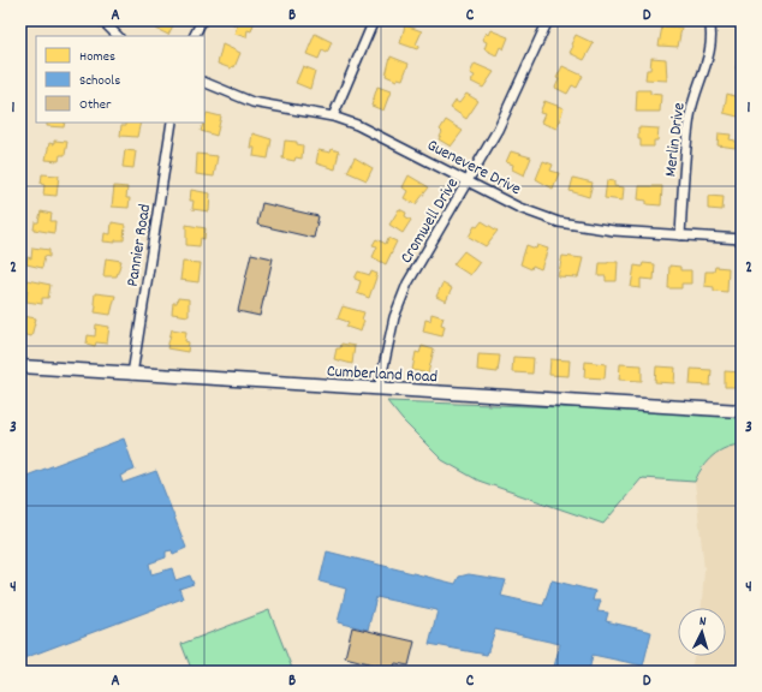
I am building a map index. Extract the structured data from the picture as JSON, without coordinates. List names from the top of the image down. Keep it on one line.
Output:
{"streets":{"main road":["Cumberland Road"],"street":["Merlin Drive","Guenevere Drive","Cromwell Drive","Pannier Road"]},"crossings":[["Merlin Drive","Guenevere Drive"],["Guenevere Drive","Cromwell Drive"],["Cromwell Drive","Cumberland Road"],["Pannier Road","Cumberland Road"]],"legend":["Homes","Schools","Other"],"north":"top","grid":{"columns":["A","B","C","D"],"rows":["1","2","3","4"]}}
